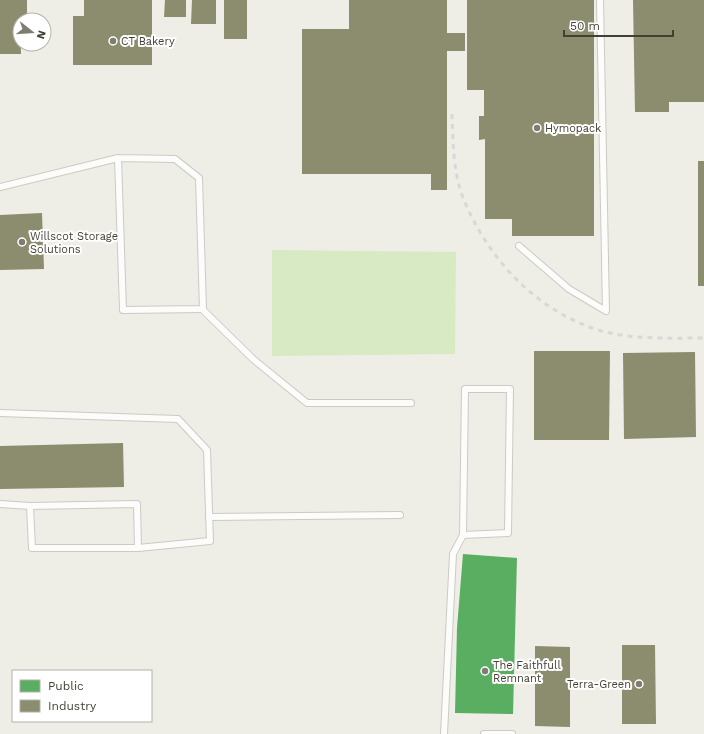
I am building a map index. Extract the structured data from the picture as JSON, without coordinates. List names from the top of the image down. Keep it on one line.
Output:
{"places":["CT Bakery","Hymopack","Willscot Storage Solutions","The Faithfull Remnant","Terra-Green"],"legend":["Public","Industry"],"scale_bar":"50 m","north":"right"}
